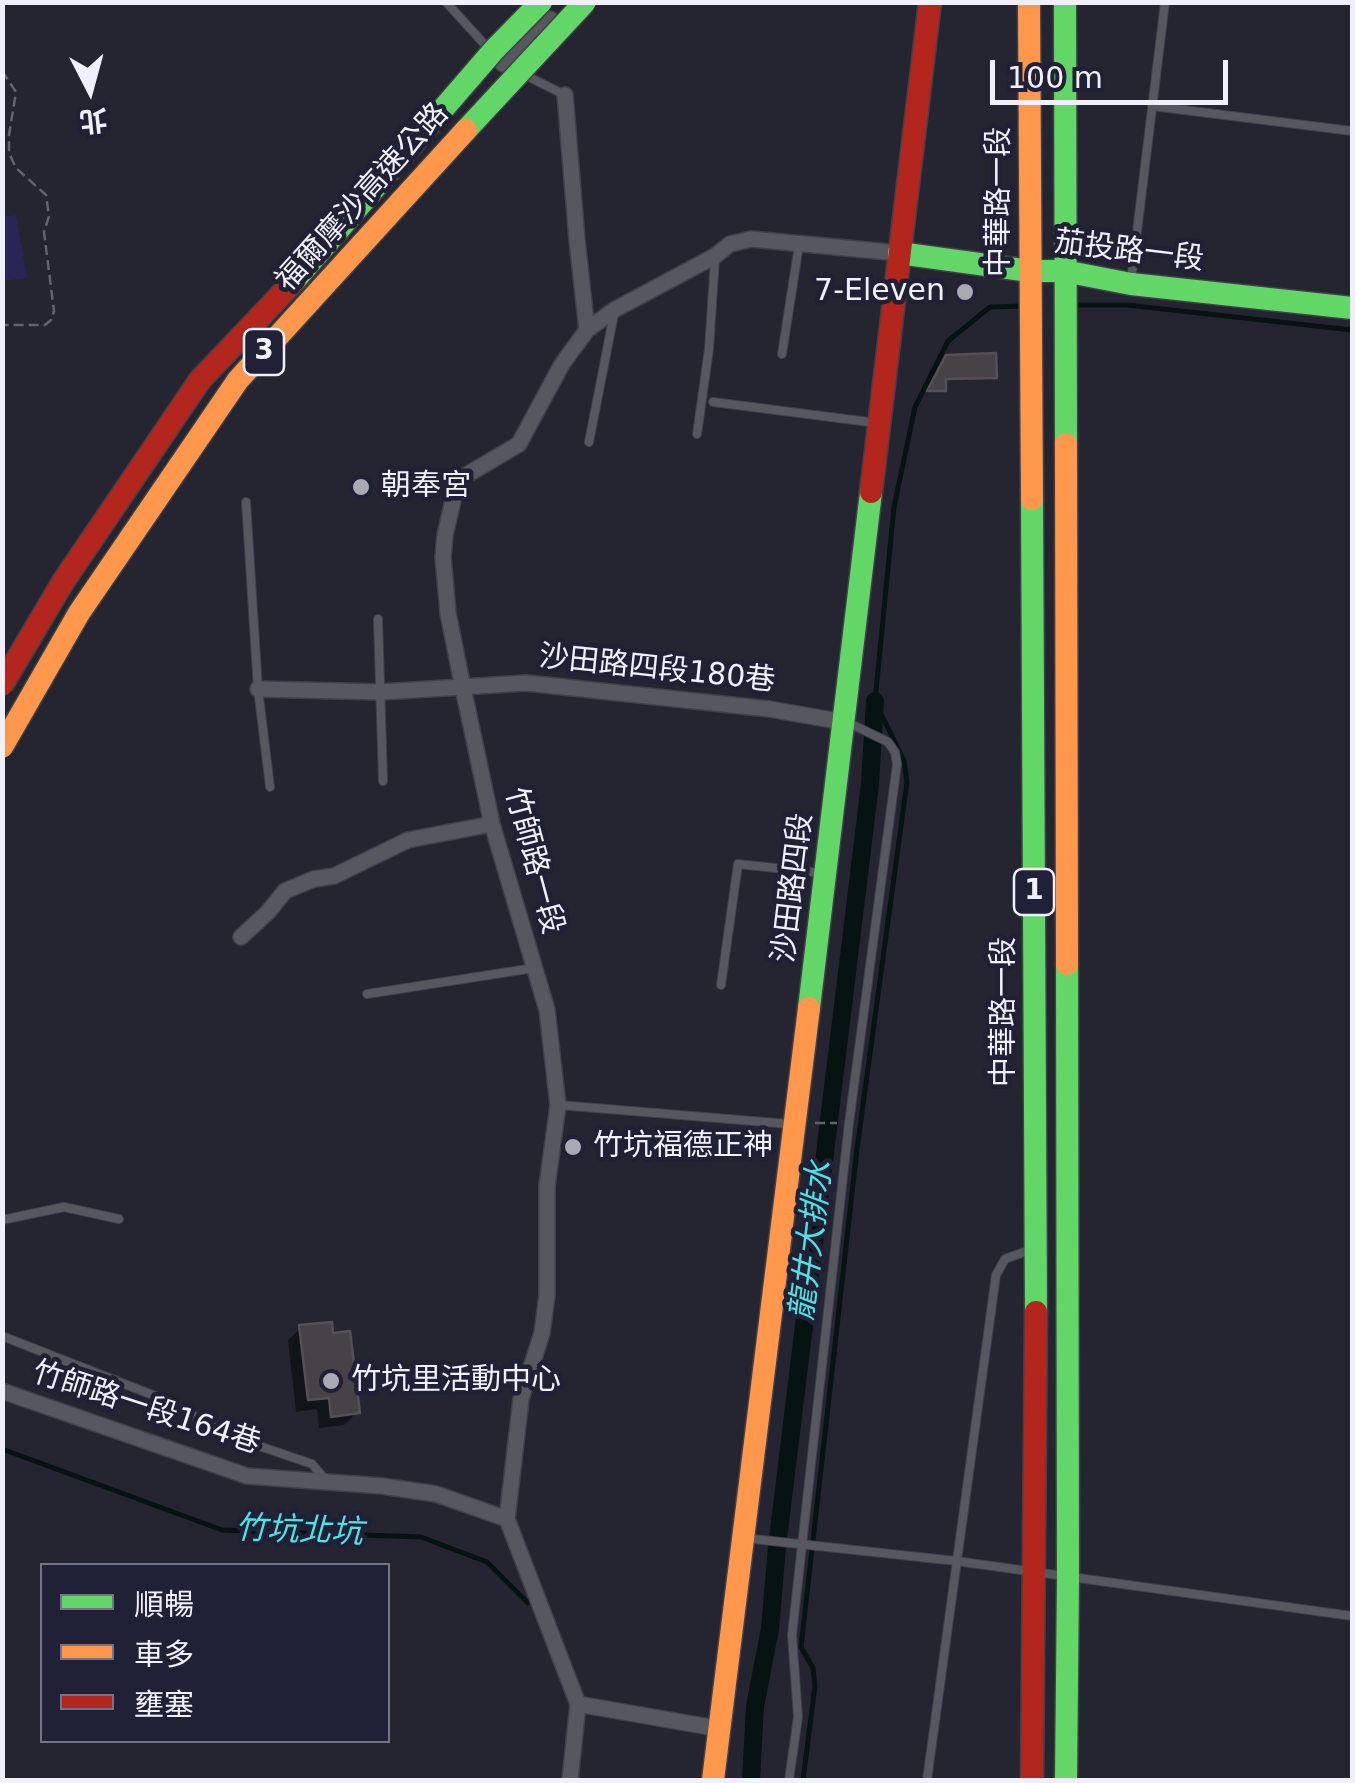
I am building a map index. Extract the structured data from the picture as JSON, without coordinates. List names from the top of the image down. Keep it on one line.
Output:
{"streets":{"main road":["福爾摩沙高速公路","中華路一段","茄投路一段","3","沙田路四段","1"],"street":["沙田路四段180巷","竹師路一段","竹師路一段164巷"]},"crossings":[["中華路一段","茄投路一段"],["茄投路一段","竹師路一段"],["茄投路一段","沙田路四段"],["沙田路四段180巷","竹師路一段"],["沙田路四段180巷","沙田路四段"],["竹師路一段","沙田路四段"],["竹師路一段","竹師路一段164巷"]],"water":["龍井大排水","竹坑北坑"],"places":["7-Eleven","朝奉宮","竹坑福德正神","竹坑里活動中心"],"legend":["順暢","車多","壅塞"],"scale_bar":"100 m","north":"bottom"}
